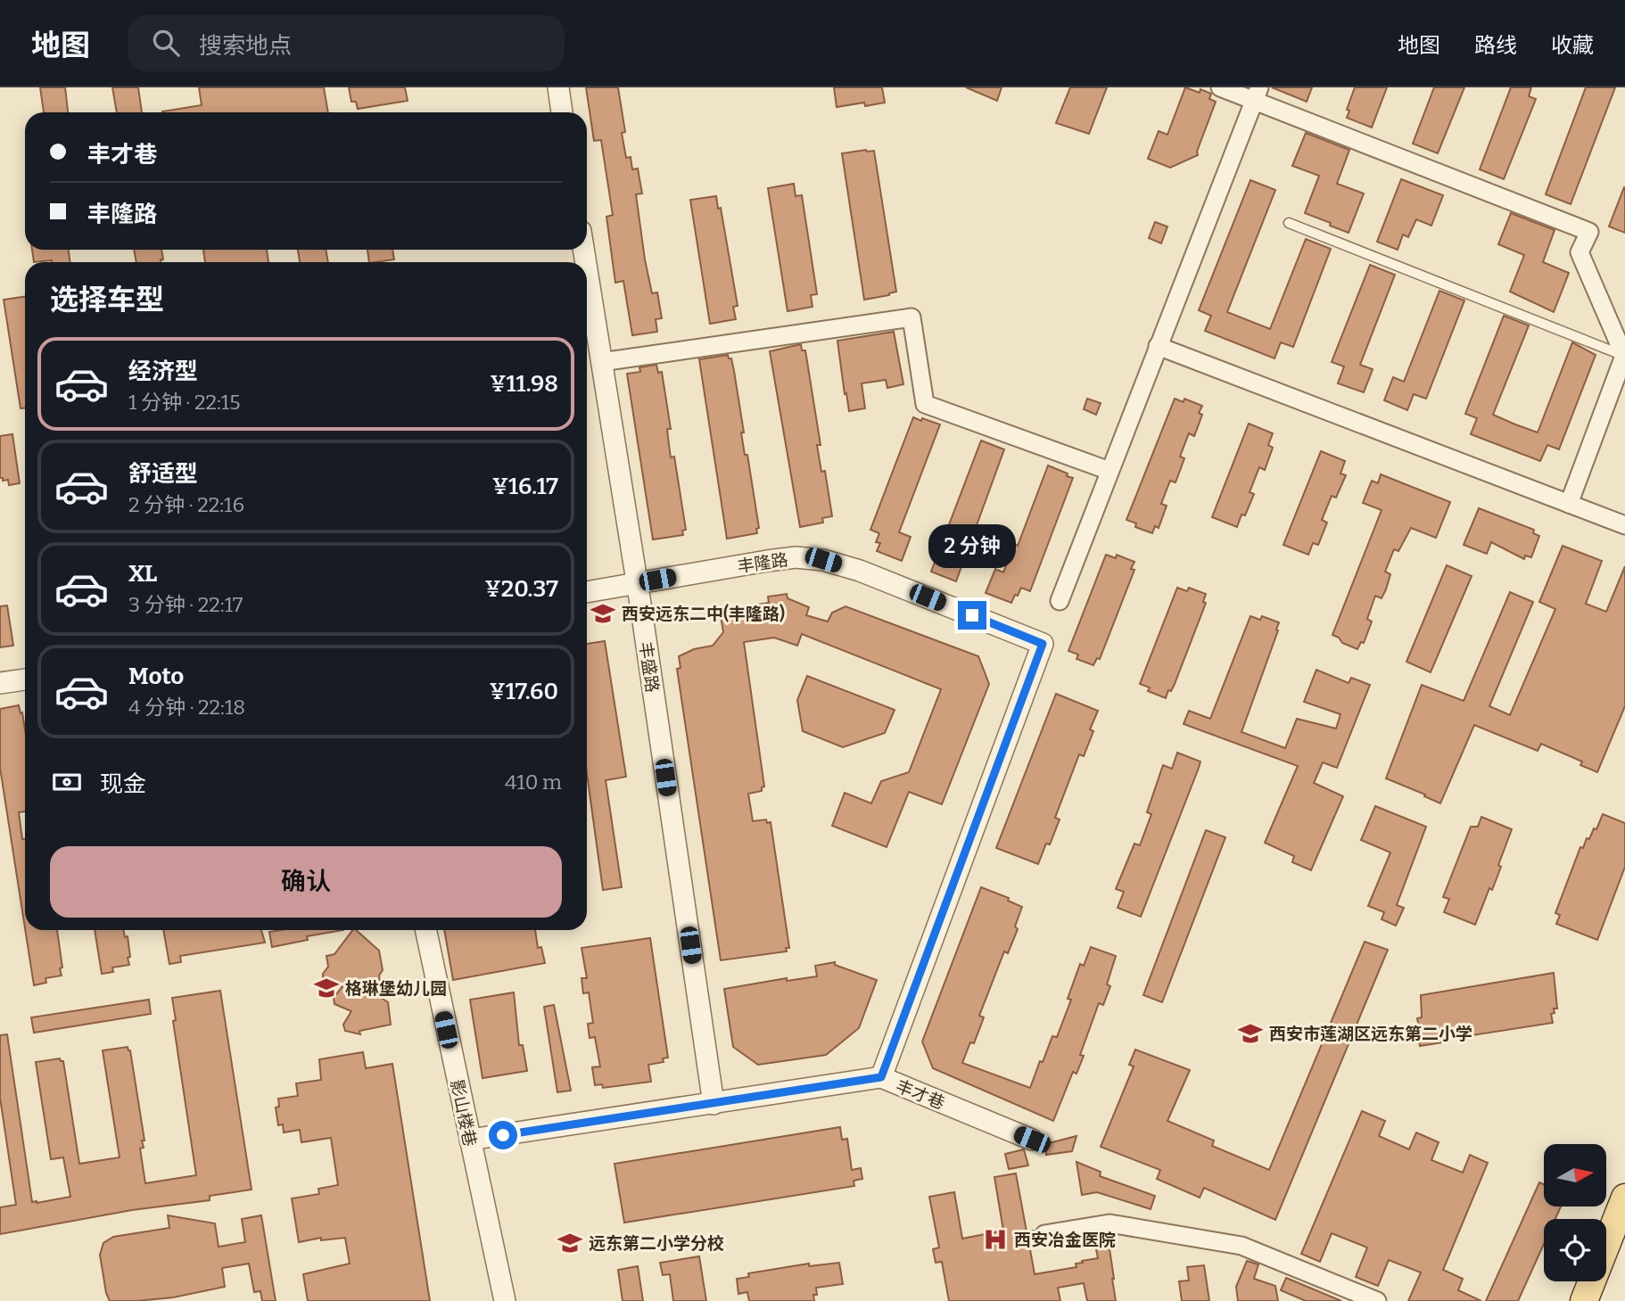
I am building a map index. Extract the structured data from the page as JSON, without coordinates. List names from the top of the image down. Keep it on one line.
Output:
{"streets":{"street":["丰隆路","丰盛路","丰才巷","影山楼巷"]},"crossings":[["丰隆路","丰盛路"],["丰隆路","丰才巷"],["丰盛路","丰才巷"],["丰才巷","影山楼巷"]],"places":{"school or university":["西安远东二中(丰隆路)","格琳堡幼儿园","西安市莲湖区远东第二小学","远东第二小学分校"],"hospital":["西安冶金医院"]},"north":"right","page":{"header":"地图","search":"搜索地点","nav":["地图","路线","收藏"],"banner":["丰才巷","丰隆路"],"heading":"选择车型","list":[{"name":"经济型","note":"1 分钟 · 22:15","value":"¥11.98"},{"name":"舒适型","note":"2 分钟 · 22:16","value":"¥16.17"},{"name":"XL","note":"3 分钟 · 22:17","value":"¥20.37"},{"name":"Moto","note":"4 分钟 · 22:18","value":"¥17.60"}],"bubble":"2 分钟","pay":["现金","410 m"],"buttons":"确认"}}
